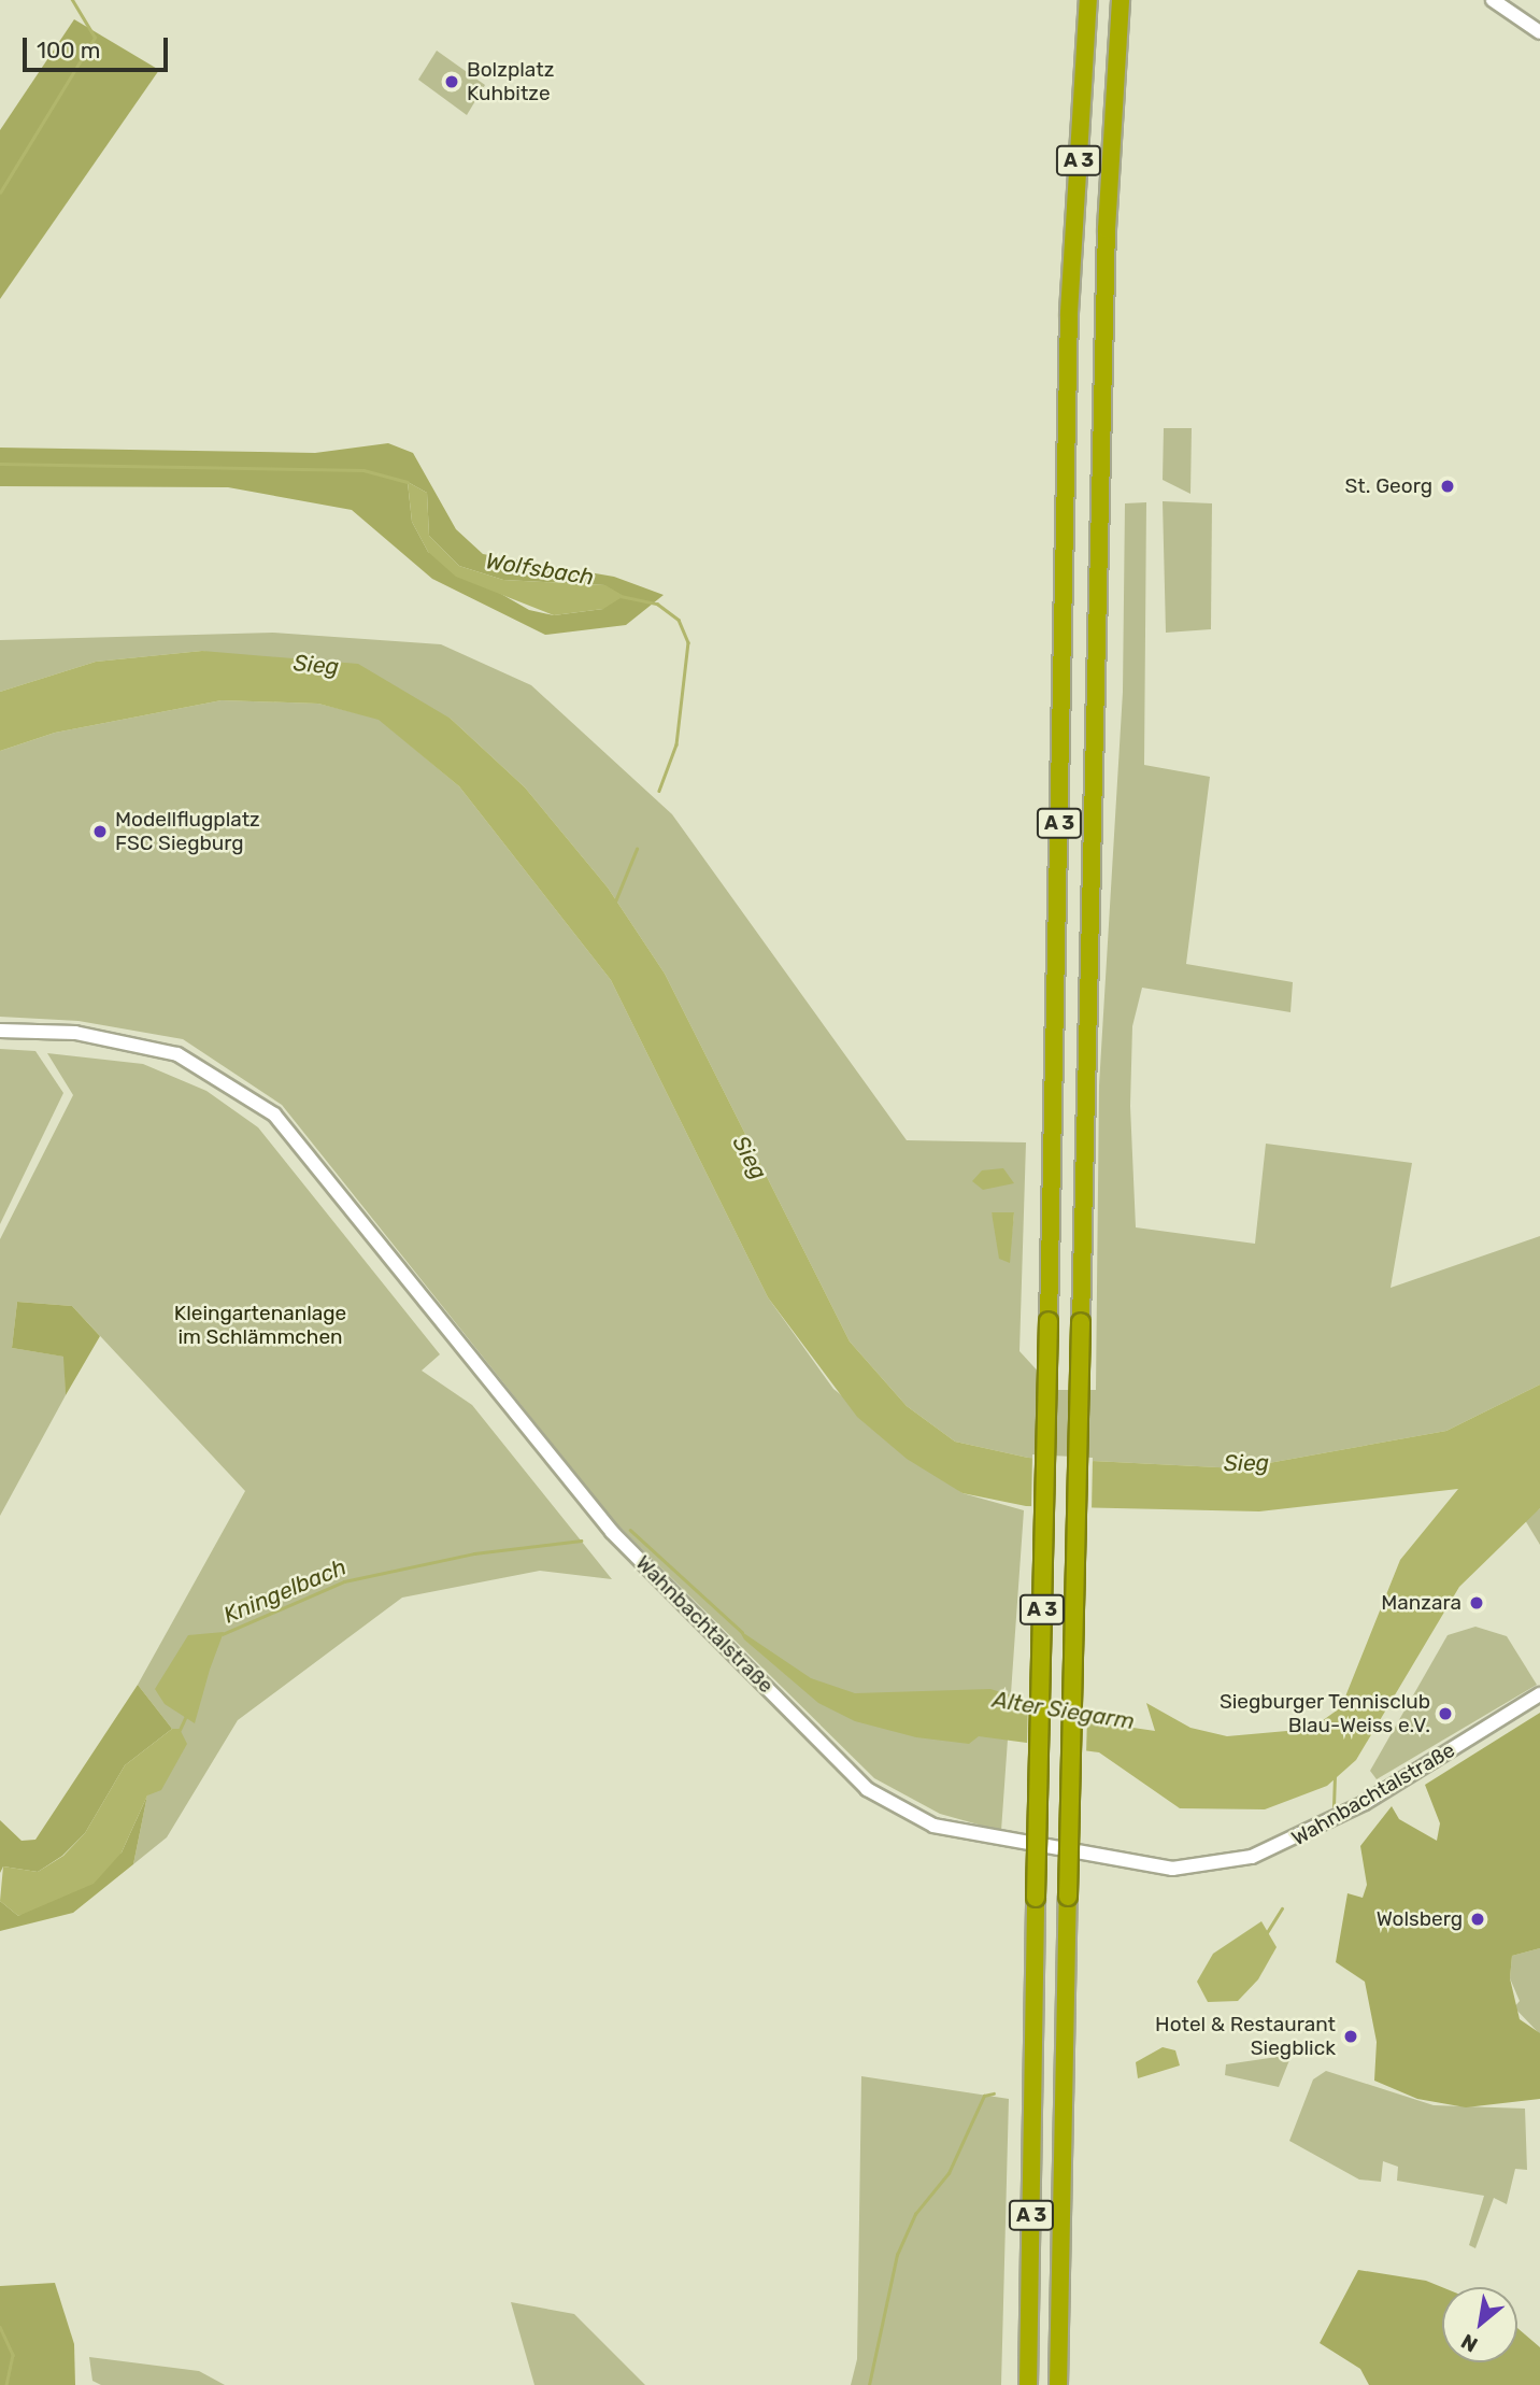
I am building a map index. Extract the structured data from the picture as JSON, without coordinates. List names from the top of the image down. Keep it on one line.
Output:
{"streets":{"highway":["A 3"],"main road":["Wahnbachtalstraße"]},"water":["Wolfsbach","Sieg","Kningelbach","Alter Siegarm"],"parks":["Kleingartenanlage im Schlämmchen"],"places":["Bolzplatz Kuhbitze","St. Georg","Modellflugplatz FSC Siegburg","Manzara","Siegburger Tennisclub Blau-Weiss e.V.","Wolsberg","Hotel & Restaurant Siegblick"],"scale_bar":"100 m","north":"bottom left"}
